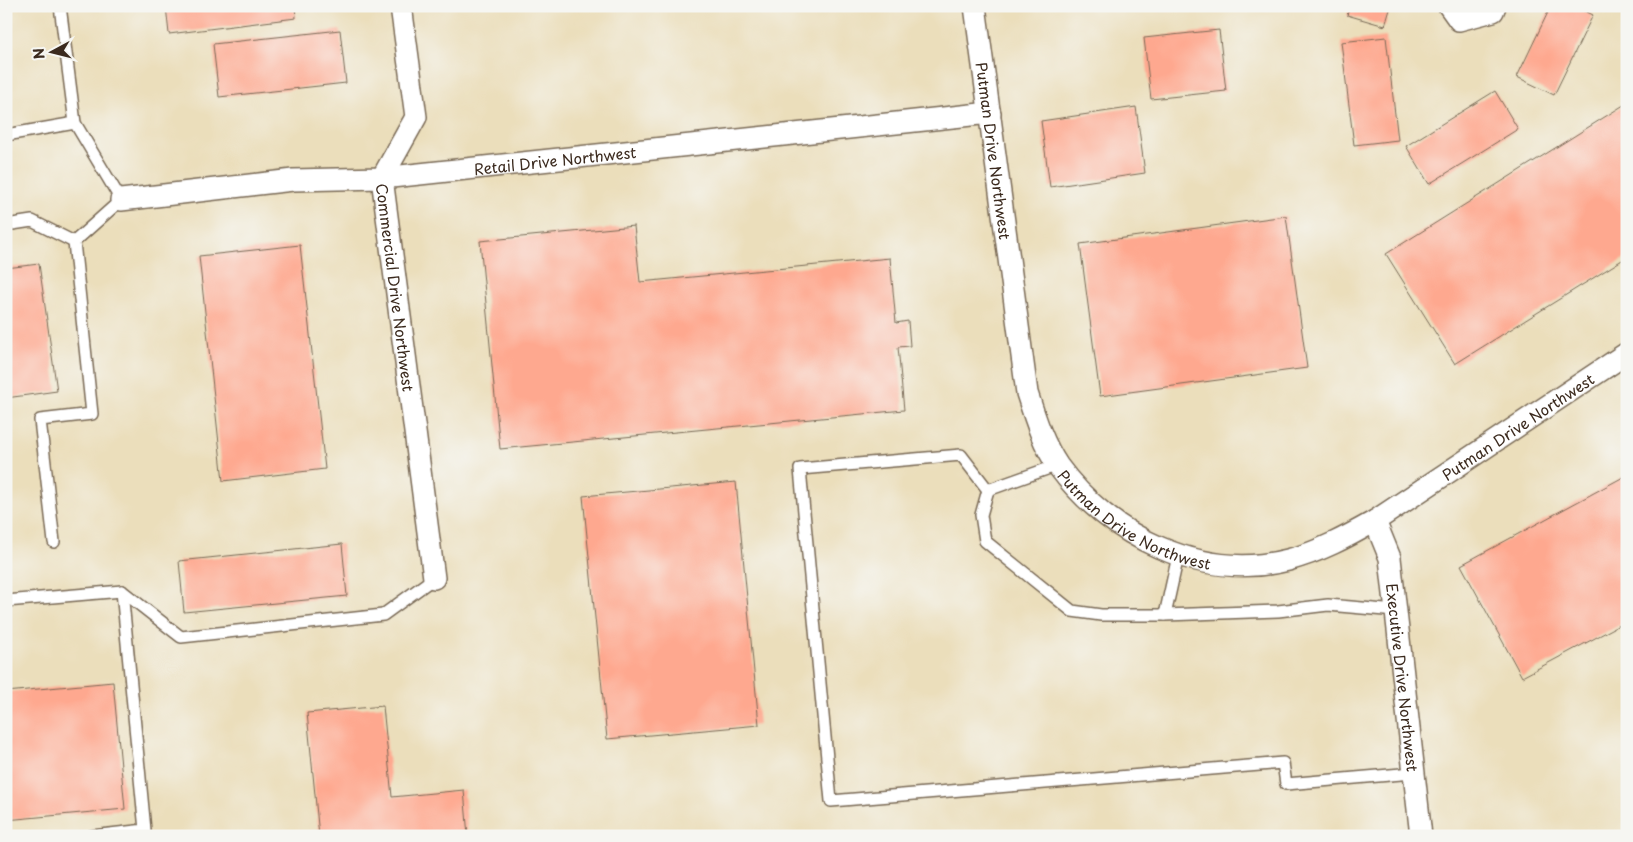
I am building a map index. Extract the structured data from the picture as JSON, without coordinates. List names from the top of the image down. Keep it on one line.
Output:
{"streets":{"street":["Putman Drive Northwest","Retail Drive Northwest","Commercial Drive Northwest","Executive Drive Northwest"]},"crossings":[["Putman Drive Northwest","Retail Drive Northwest"],["Putman Drive Northwest","Executive Drive Northwest"],["Retail Drive Northwest","Commercial Drive Northwest"]],"north":"left"}
